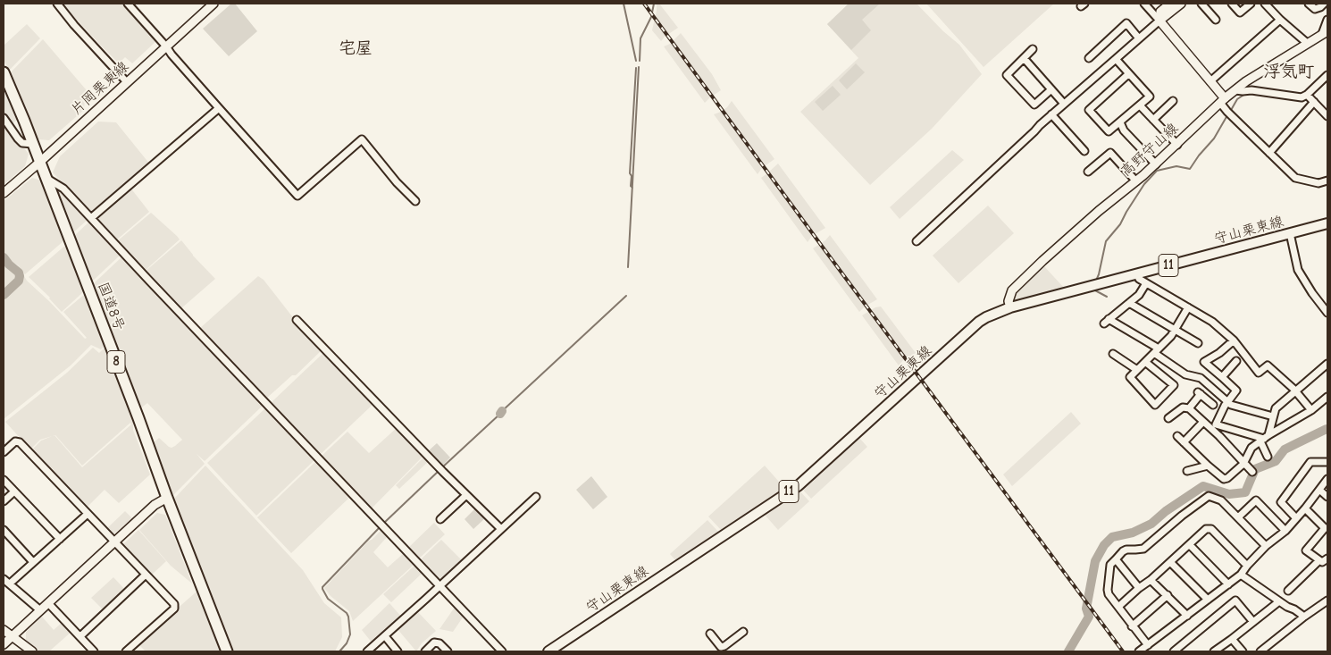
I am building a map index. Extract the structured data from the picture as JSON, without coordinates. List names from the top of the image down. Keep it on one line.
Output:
{"streets":{"highway":["国道8号","8"],"main road":["片岡栗東線","高野守山線","守山栗東線","11"]},"crossings":[["片岡栗東線","国道8号"],["高野守山線","守山栗東線"]],"districts":["宅屋","浮気町"]}
